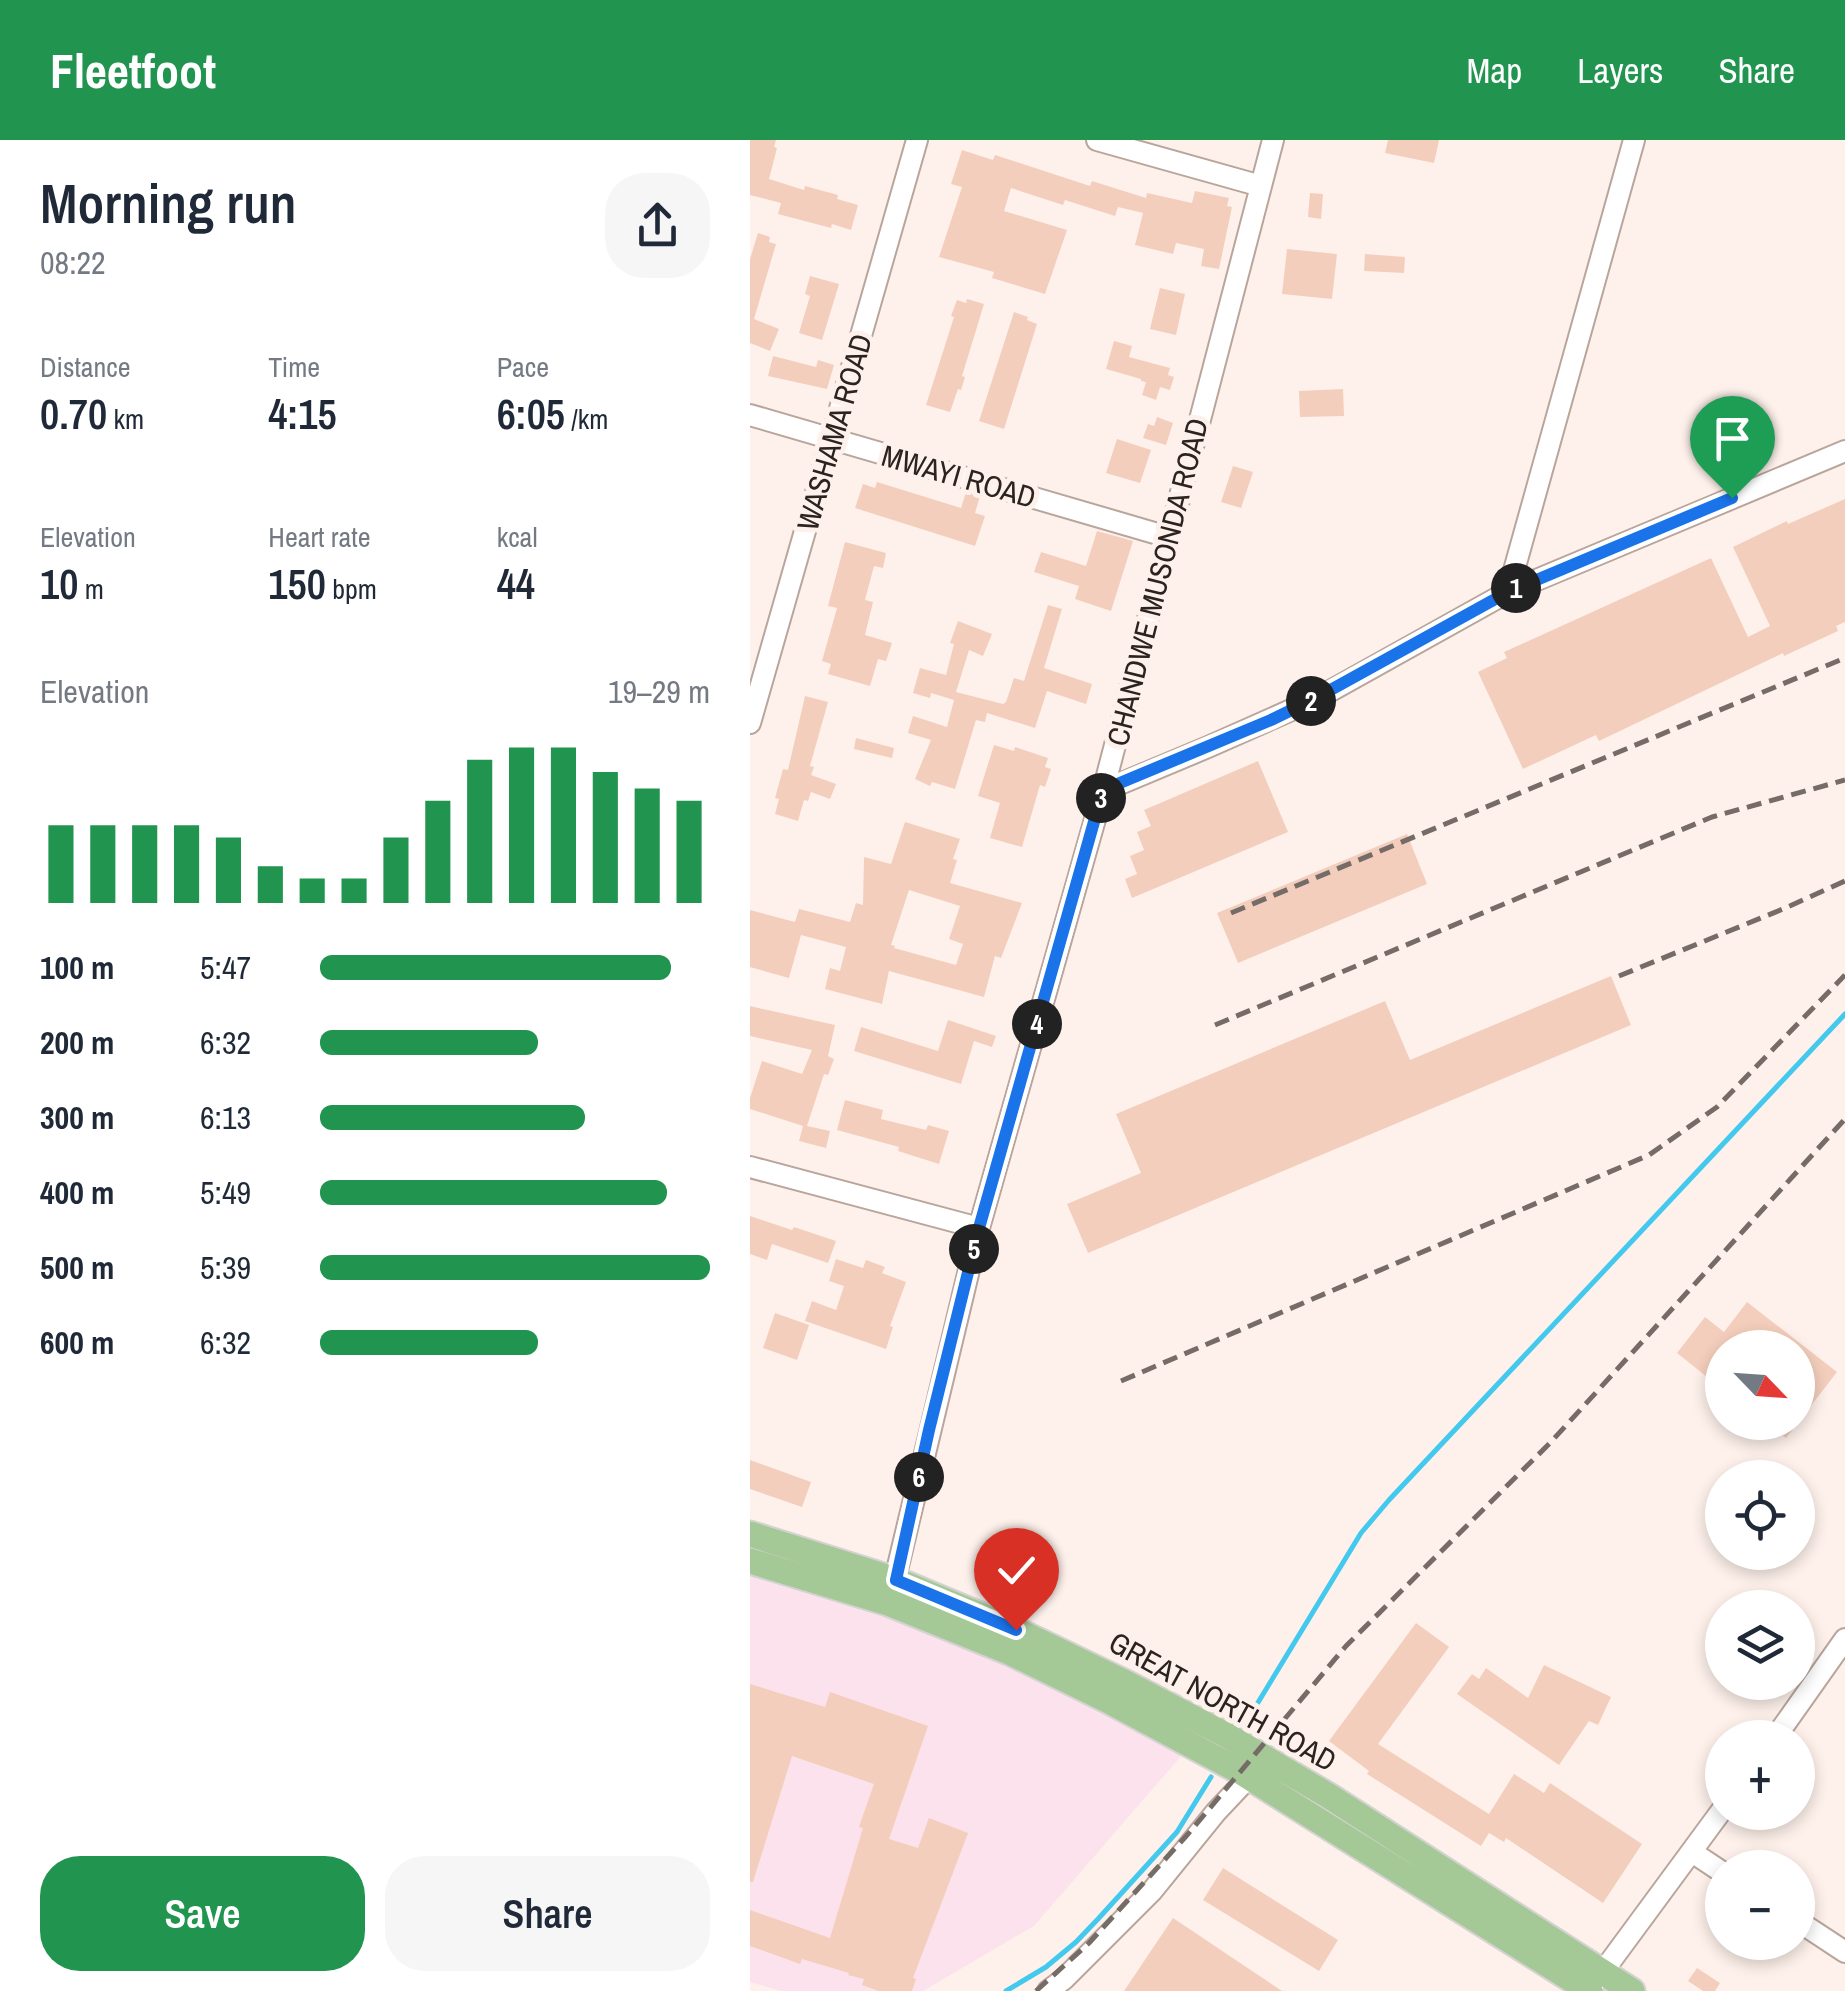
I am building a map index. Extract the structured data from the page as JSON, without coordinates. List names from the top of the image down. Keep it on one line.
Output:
{"streets":{"main road":["GREAT NORTH ROAD"],"street":["WASHAMA ROAD","MWAYI ROAD","CHANDWE MUSONDA ROAD"]},"crossings":[["WASHAMA ROAD","MWAYI ROAD"],["MWAYI ROAD","CHANDWE MUSONDA ROAD"],["CHANDWE MUSONDA ROAD","GREAT NORTH ROAD"]],"north":"bottom right","page":{"header":"Fleetfoot","nav":["Map","Layers","Share"],"heading":["Morning run","08:22"],"stats":[["Distance","0.70 km"],["Time","4:15"],["Pace","6:05 /km"],["Elevation","10 m"],["Heart rate","150 bpm"],["kcal","44"]],"pins":["1","2","3","4","5","6"],"chart":["Elevation","19–29 m"],"list":[{"name":"100 m","note":"5:47"},{"name":"200 m","note":"6:32"},{"name":"300 m","note":"6:13"},{"name":"400 m","note":"5:49"},{"name":"500 m","note":"5:39"},{"name":"600 m","note":"6:32"}],"map_buttons":["+","−"],"buttons":["Save","Share"]}}
